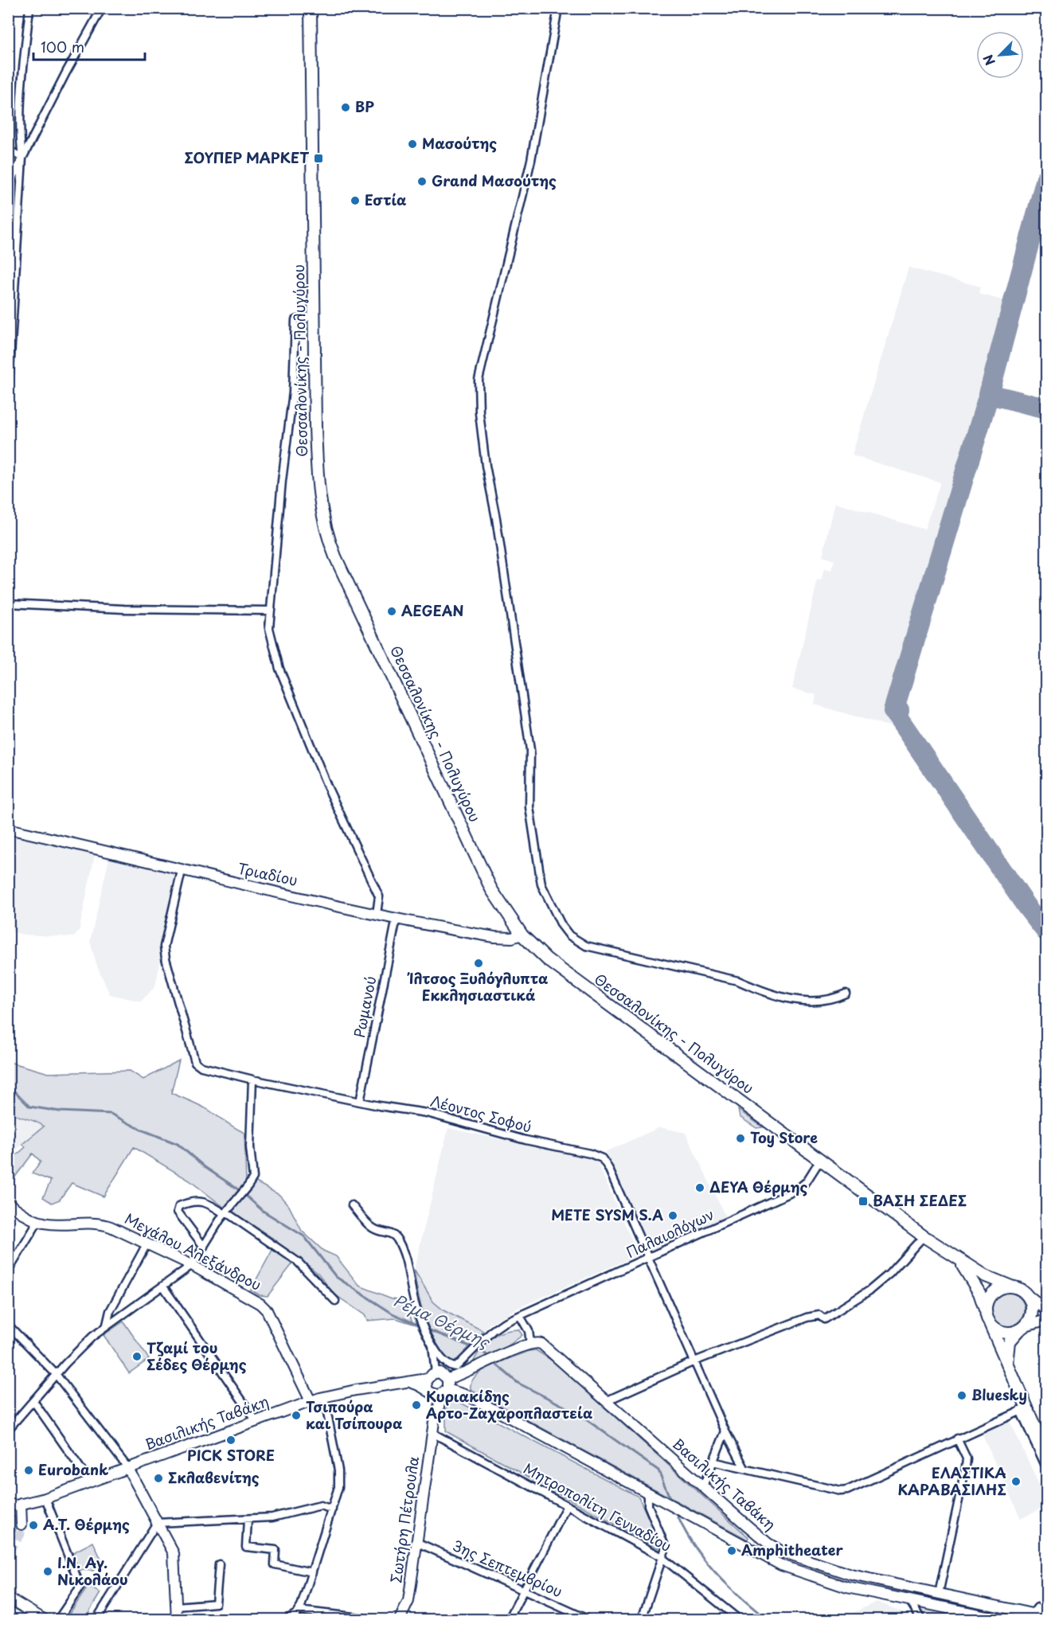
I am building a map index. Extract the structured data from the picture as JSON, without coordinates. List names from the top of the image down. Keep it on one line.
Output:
{"streets":{"main road":["Θεσσαλονίκης - Πολυγύρου","Τριαδίου","Μεγάλου Αλεξάνδρου","Βασιλικής Ταβάκη","Σωτήρη Πέτρουλα"],"street":["Ρωμανού","Λέοντος Σοφού","Παλαιολόγων","Μητροπολίτη Γενναδίου","3ης Σεπτεμβρίου"]},"crossings":[["Θεσσαλονίκης - Πολυγύρου","Τριαδίου"],["Θεσσαλονίκης - Πολυγύρου","Παλαιολόγων"],["Τριαδίου","Ρωμανού"],["Τριαδίου","Λέοντος Σοφού"],["Ρωμανού","Λέοντος Σοφού"],["Λέοντος Σοφού","Παλαιολόγων"],["Μεγάλου Αλεξάνδρου","Βασιλικής Ταβάκη"],["Βασιλικής Ταβάκη","Σωτήρη Πέτρουλα"],["Μητροπολίτη Γενναδίου","Σωτήρη Πέτρουλα"],["Σωτήρη Πέτρουλα","3ης Σεπτεμβρίου"]],"water":["Ρέμα Θέρμης"],"places":{"other":["BP","Μασούτης","Grand Μασούτης","Εστία","AEGEAN","Ίλτσος Ξυλόγλυπτα Εκκλησιαστικά","Toy Store","ΔΕΥΑ Θέρμης","METE SYSM S.A","Τζαμί του Σέδες Θέρμης","Bluesky","Κυριακίδης Αρτο-Ζαχαροπλαστεία","Τσιπούρα και Τσίπουρα","PICK STORE","Eurobank","Σκλαβενίτης","ΕΛΑΣΤΙΚΑ ΚΑΡΑΒΑΣΙΛΗΣ","Α.Τ. Θέρμης","Amphitheater","Ι.Ν. Αγ. Νικολάου"],"transit":["ΣΟΥΠΕΡ ΜΑΡΚΕΤ","ΒΑΣΗ ΣΕΔΕΣ"]},"scale_bar":"100 m","north":"bottom left"}
